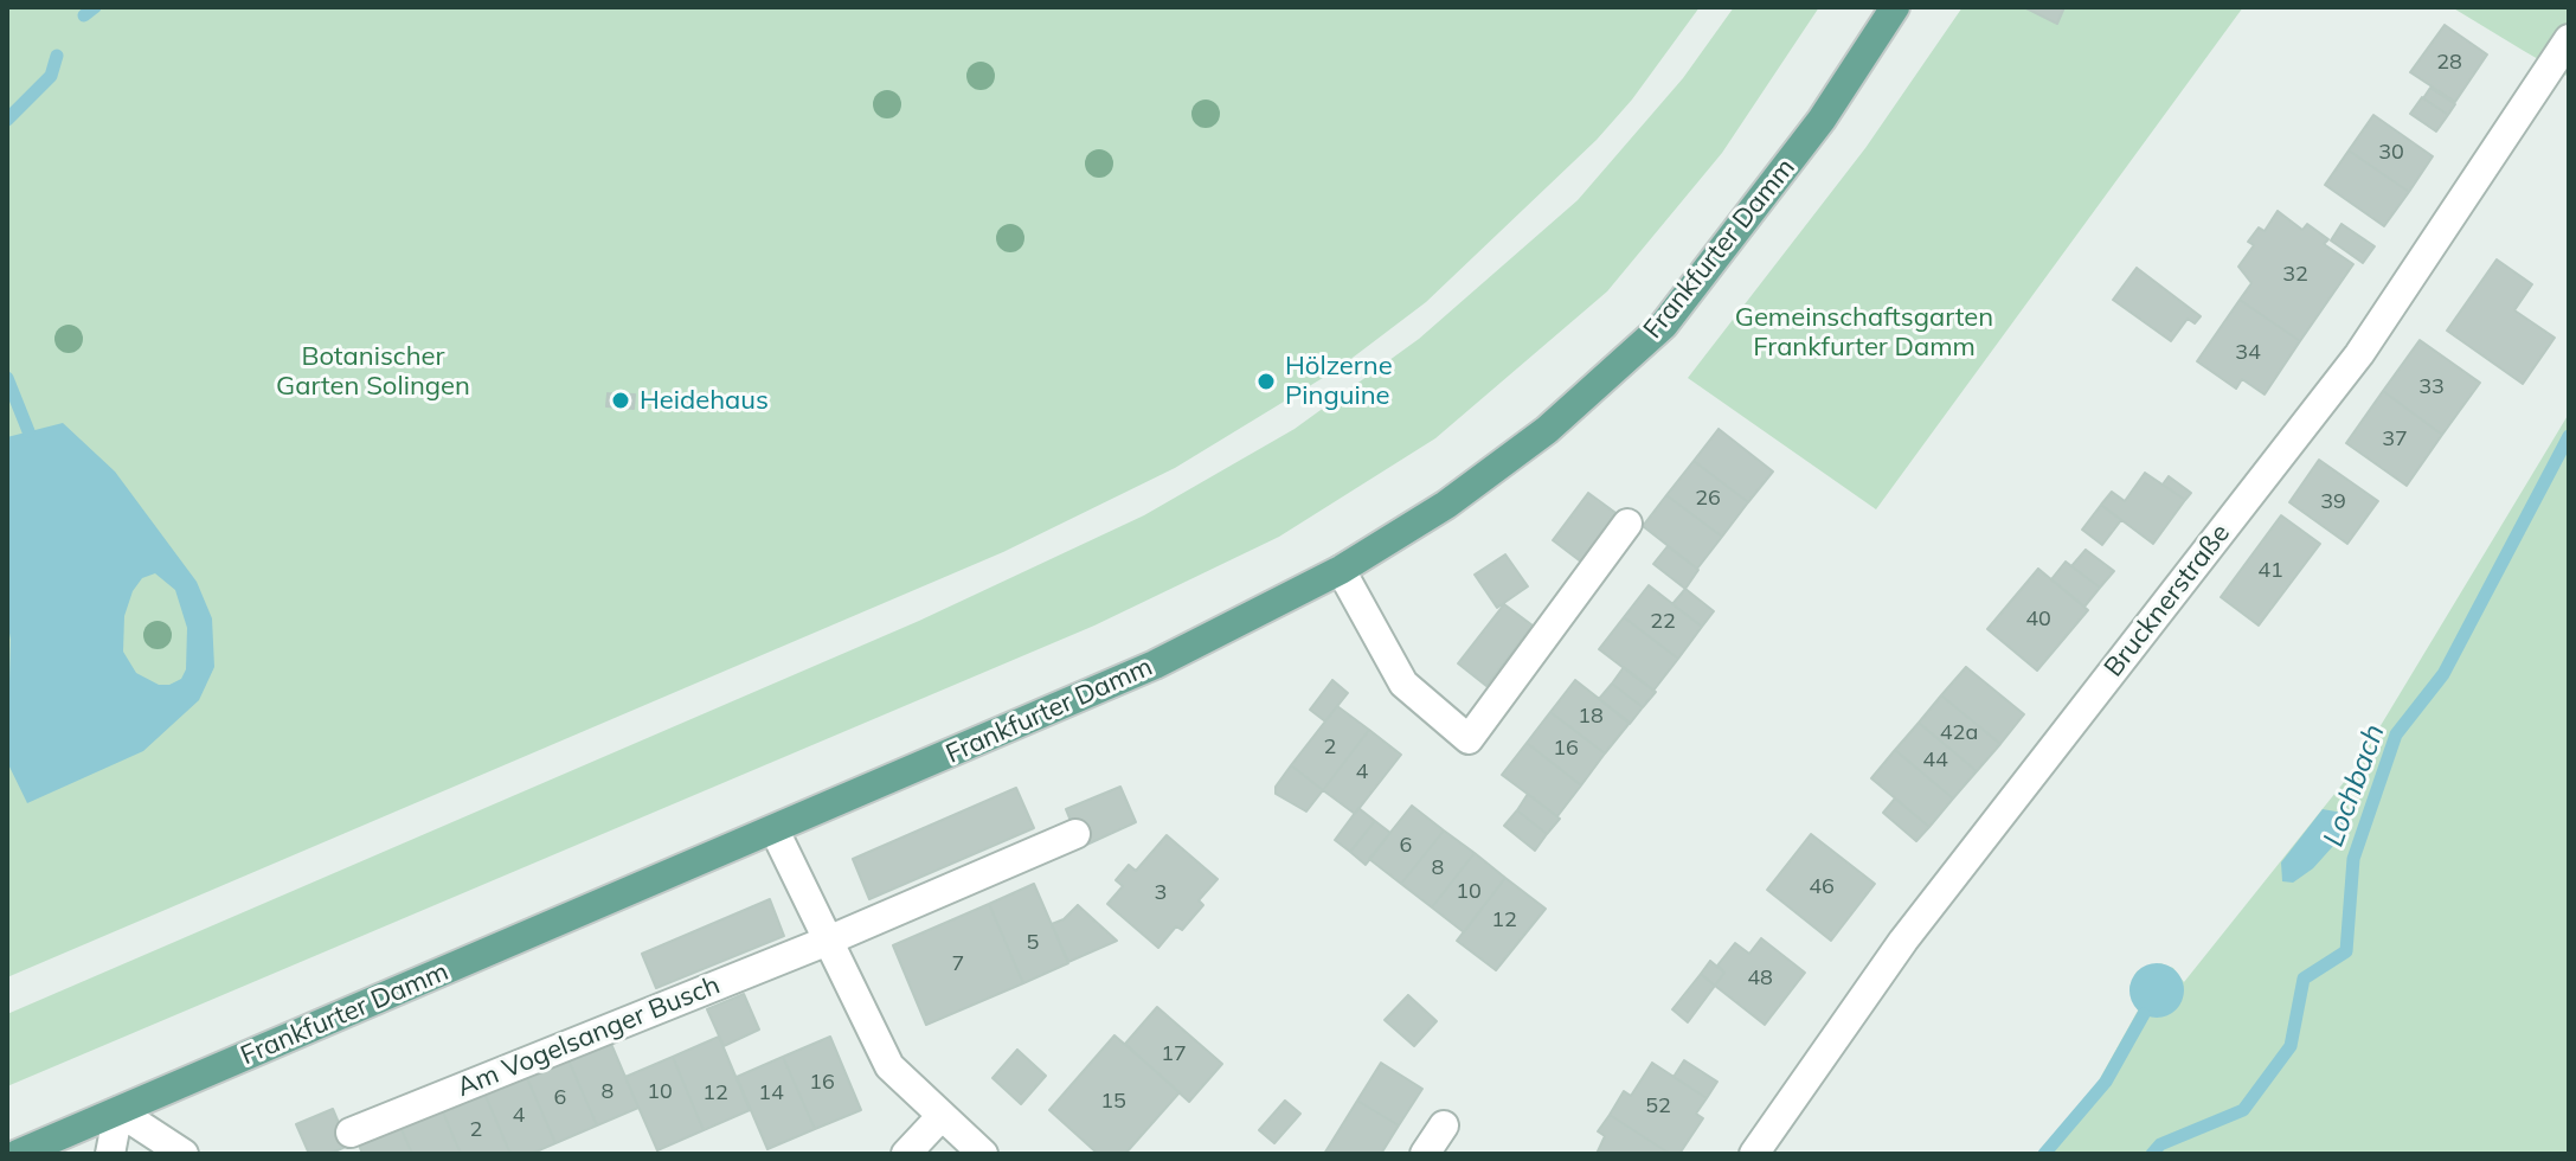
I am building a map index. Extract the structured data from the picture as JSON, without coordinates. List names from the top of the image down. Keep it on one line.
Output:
{"streets":{"main road":["Frankfurter Damm"],"street":["Brucknerstraße","Am Vogelsanger Busch"]},"water":["Lochbach"],"parks":["Gemeinschaftsgarten Frankfurter Damm","Botanischer Garten Solingen"],"places":["Hölzerne Pinguine","Heidehaus"],"house_numbers":["28","30","32","34","33","37","26","39","41","40","22","18","42a","2","16","44","4","6","8","46","10","3","12","5","7","48","17","16","8","10","12","14","6","15","52","4","2"]}
